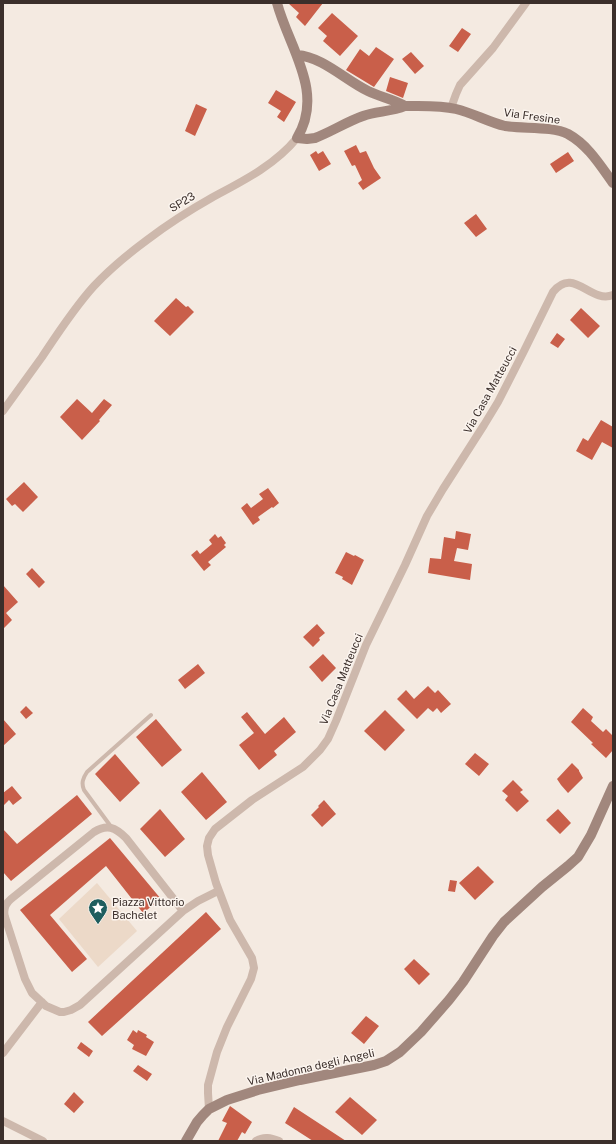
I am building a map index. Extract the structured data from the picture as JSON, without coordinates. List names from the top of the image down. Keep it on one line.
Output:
{"streets":{"street":["Via Fresine","SP23","Via Casa Matteucci","Via Madonna degli Angeli"]},"crossings":[["Via Casa Matteucci","Via Madonna degli Angeli"]],"places":{"place":["Piazza Vittorio Bachelet"]}}
